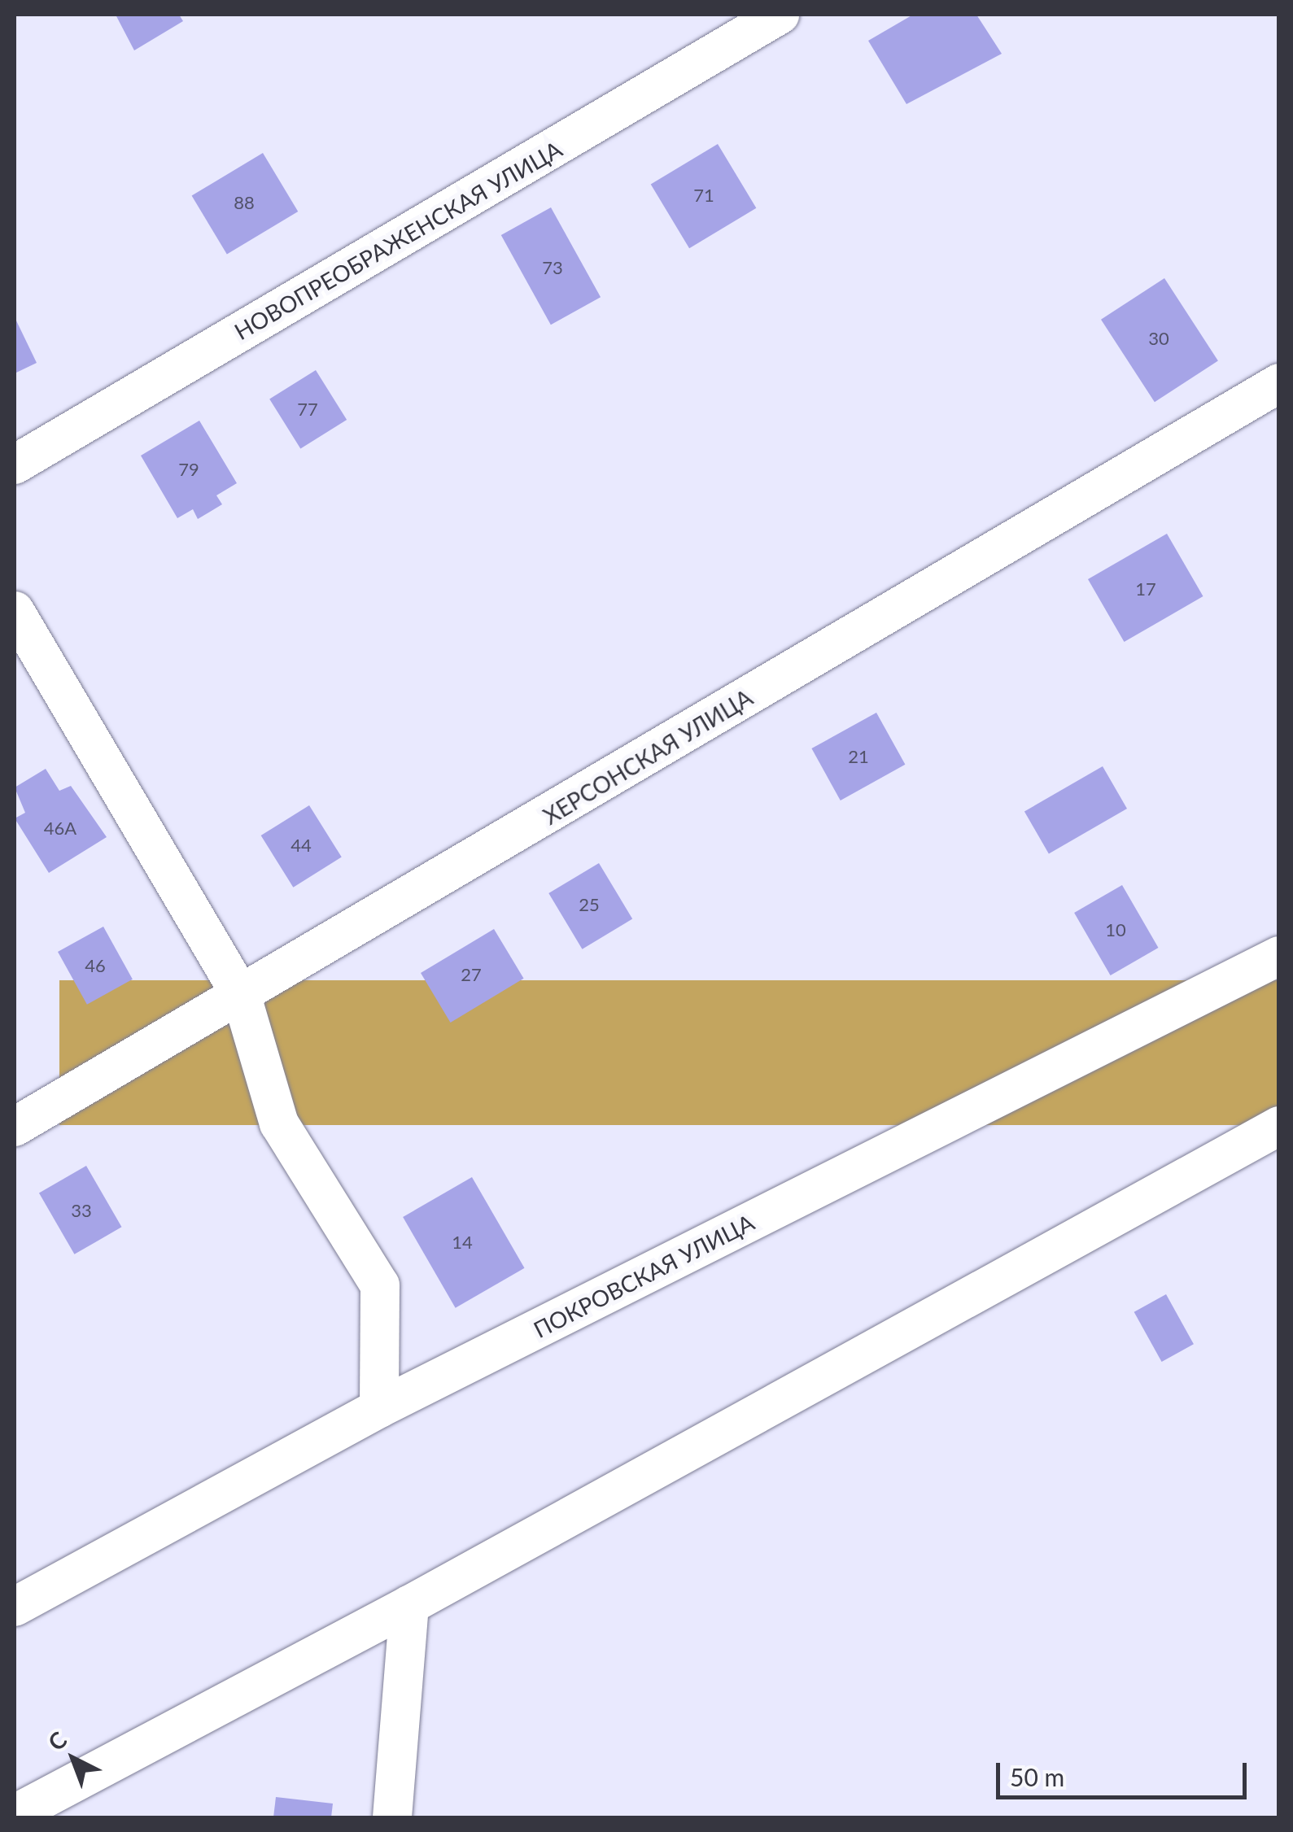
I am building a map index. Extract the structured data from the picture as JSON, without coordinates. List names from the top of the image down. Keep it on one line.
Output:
{"streets":{"street":["НОВОПРЕОБРАЖЕНСКАЯ УЛИЦА","ХЕРСОНСКАЯ УЛИЦА","ПОКРОВСКАЯ УЛИЦА"]},"house_numbers":["71","88","73","30","77","79","17","21","46А","44","25","10","46","27","33","14"],"scale_bar":"50 m","north":"top left"}
